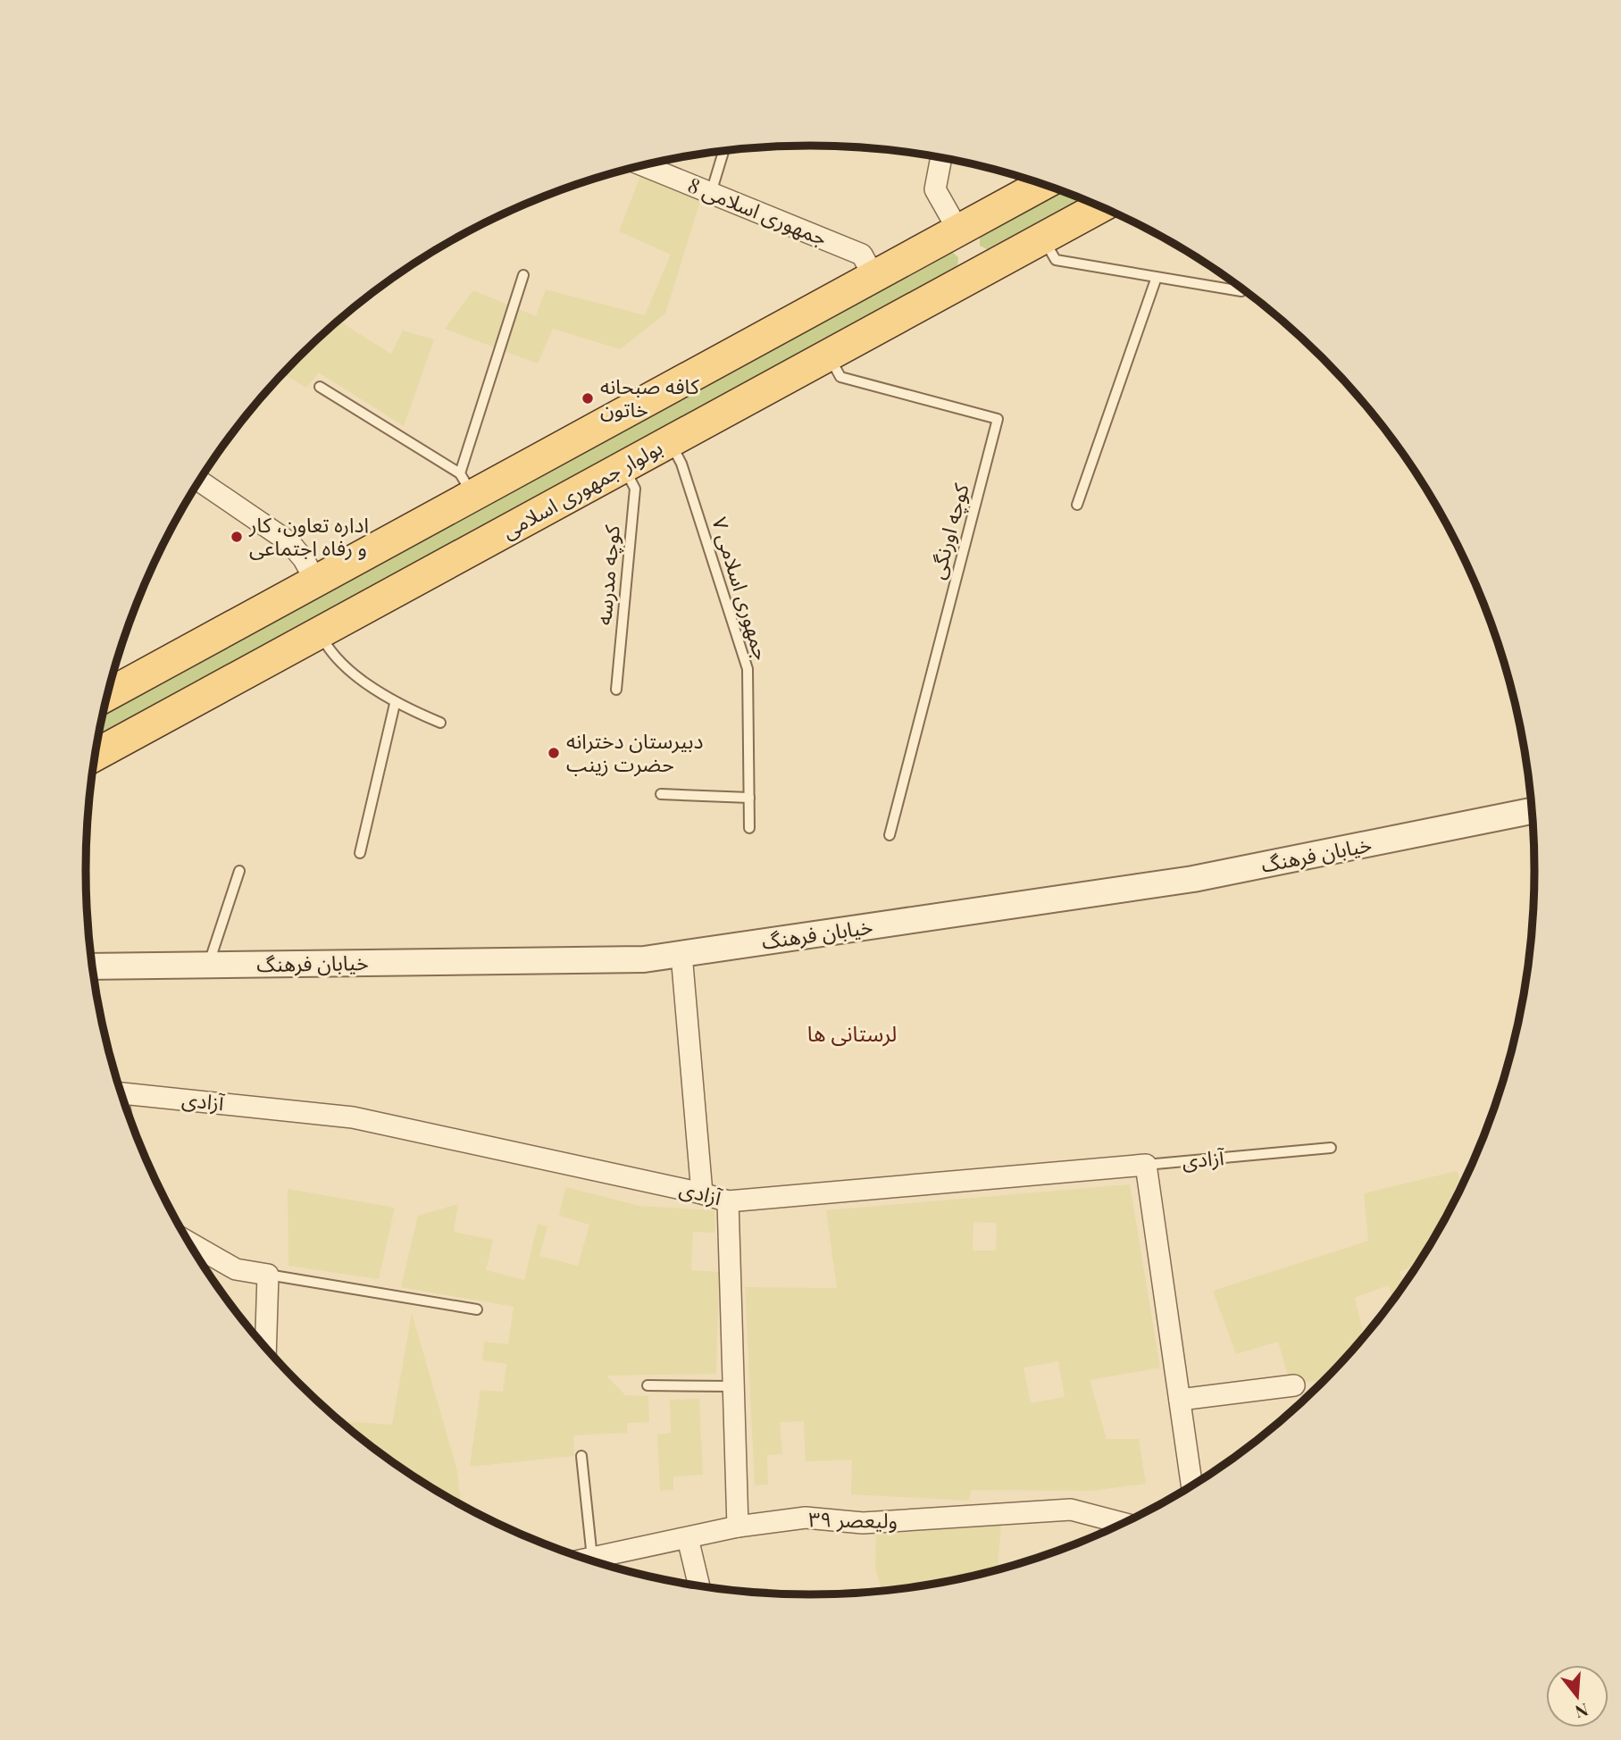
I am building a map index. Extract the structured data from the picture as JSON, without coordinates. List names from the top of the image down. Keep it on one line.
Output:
{"streets":{"main road":["بولوار جمهوری اسلامی"],"street":["جمهوری اسلامی 8","خیابان فرهنگ","آزادی","ولیعصر ۳۹"],"lane":["کوچه اورنگی","کوچه مدرسه","جمهوری اسلامی ۷"]},"crossings":[["بولوار جمهوری اسلامی","کوچه اورنگی"],["بولوار جمهوری اسلامی","کوچه مدرسه"],["بولوار جمهوری اسلامی","جمهوری اسلامی ۷"]],"districts":["لرستانی ها"],"places":["کافه صبحانه خاتون","اداره تعاون، کار و رفاه اجتماعی","دبیرستان دخترانه حضرت زینب"],"north":"bottom"}
